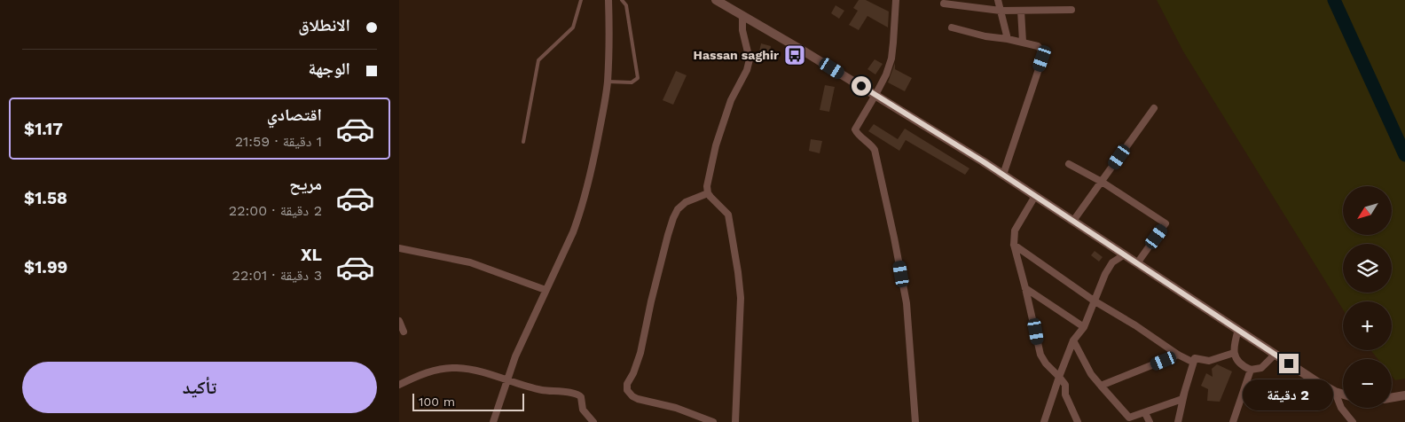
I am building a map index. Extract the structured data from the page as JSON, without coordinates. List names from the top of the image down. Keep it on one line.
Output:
{"places":{"bus stop":["Hassan saghir"]},"scale_bar":"100 m","north":"bottom left","page":{"banner":["الانطلاق","الوجهة"],"list":[{"name":"اقتصادي","note":"1 دقيقة · 21:59","value":"$1.17"},{"name":"مريح","note":"2 دقيقة · 22:00","value":"$1.58"},{"name":"XL","note":"3 دقيقة · 22:01","value":"$1.99"}],"map_buttons":["+","−"],"buttons":"تأكيد","bubble":"2 دقيقة","scale":"100 m"}}
